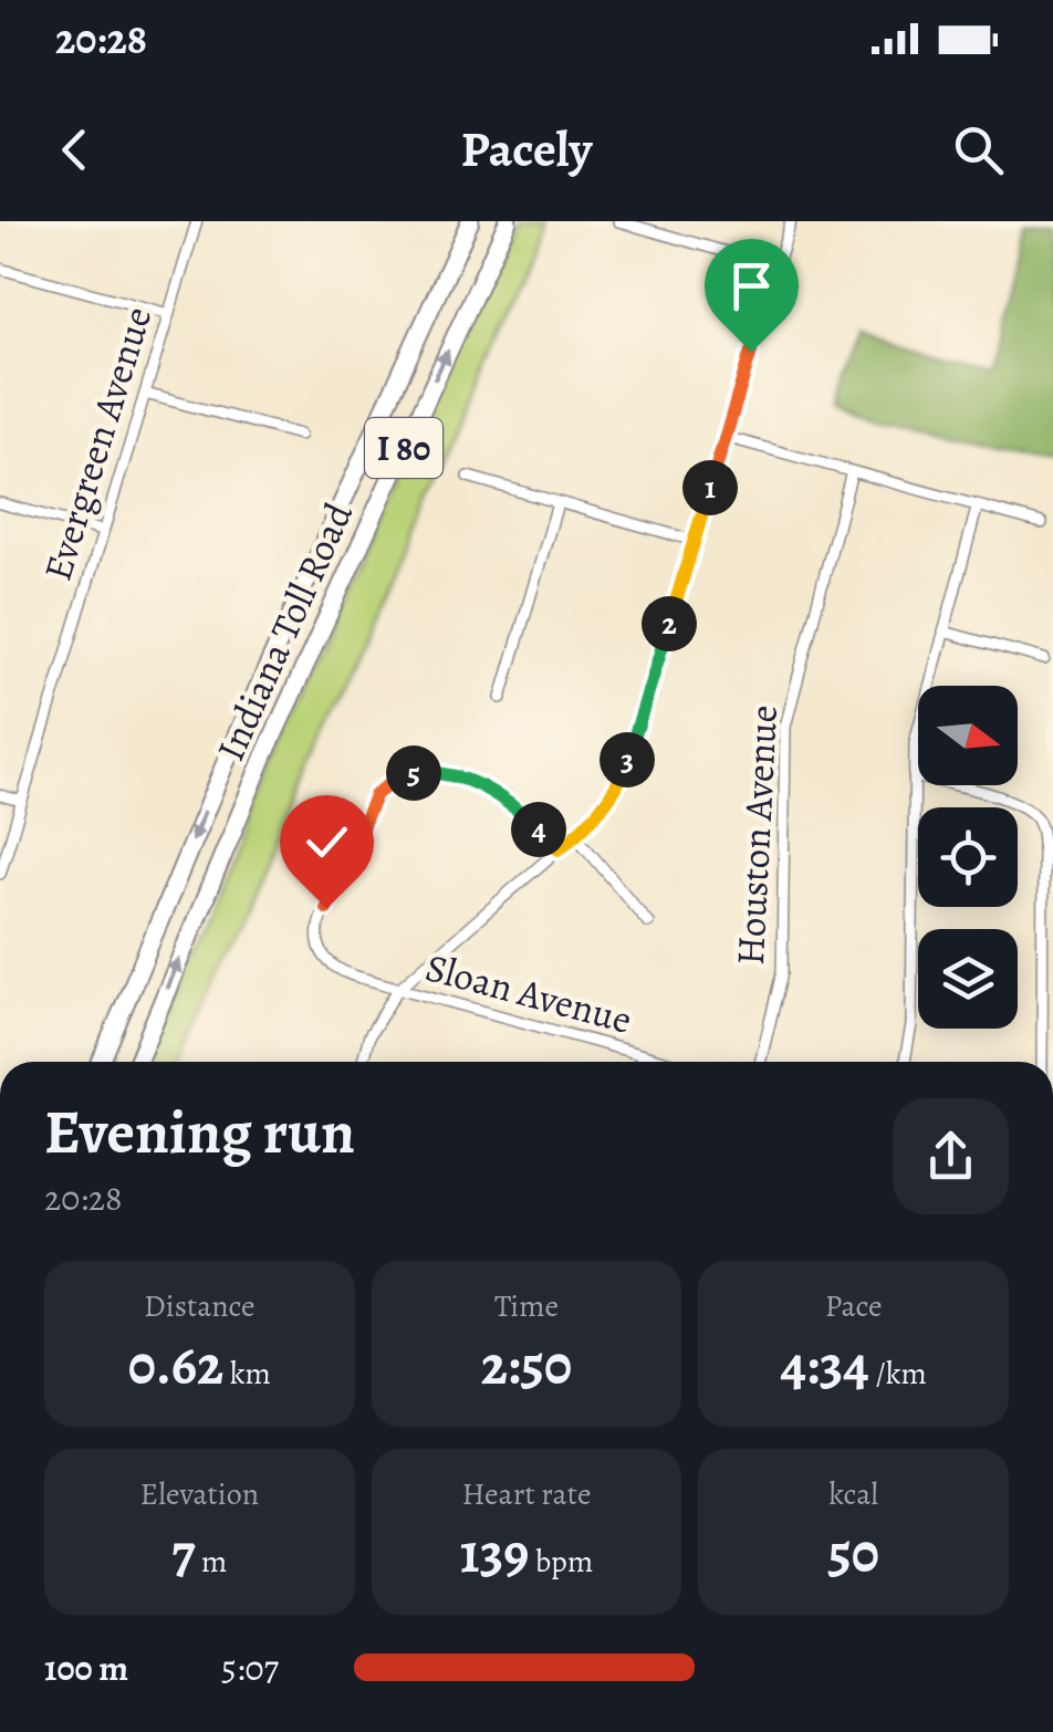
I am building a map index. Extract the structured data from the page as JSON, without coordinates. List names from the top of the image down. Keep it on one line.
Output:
{"streets":{"highway":["I 80","Indiana Toll Road"],"street":["Evergreen Avenue","Houston Avenue","Sloan Avenue"]},"north":"right","page":{"status":"20:28","header":"Pacely","pins":["1","2","3","5","4"],"heading":["Evening run","20:28"],"stats":[["Distance","0.62 km"],["Time","2:50"],["Pace","4:34 /km"],["Elevation","7 m"],["Heart rate","139 bpm"],["kcal","50"]],"list":[{"name":"100 m","note":"5:07"}]}}
